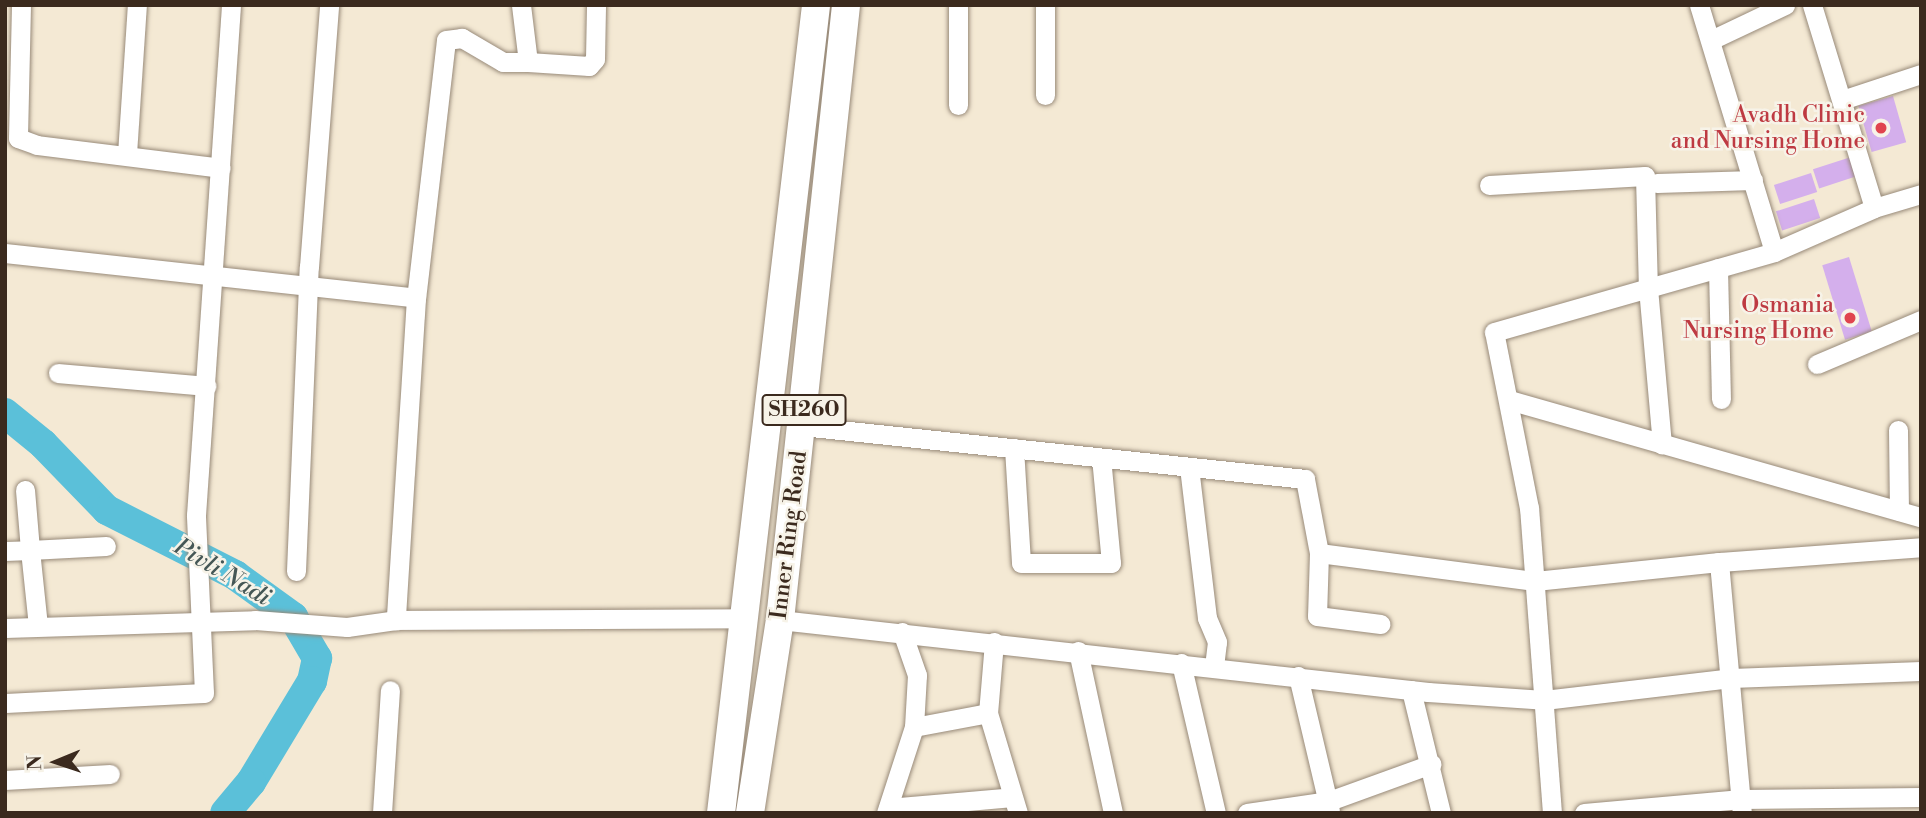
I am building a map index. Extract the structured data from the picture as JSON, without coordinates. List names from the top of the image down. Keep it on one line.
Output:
{"streets":{"highway":["SH260","Inner Ring Road"]},"water":["Pivli Nadi"],"places":["Avadh Clinic and Nursing Home","Osmania Nursing Home"],"north":"left"}
